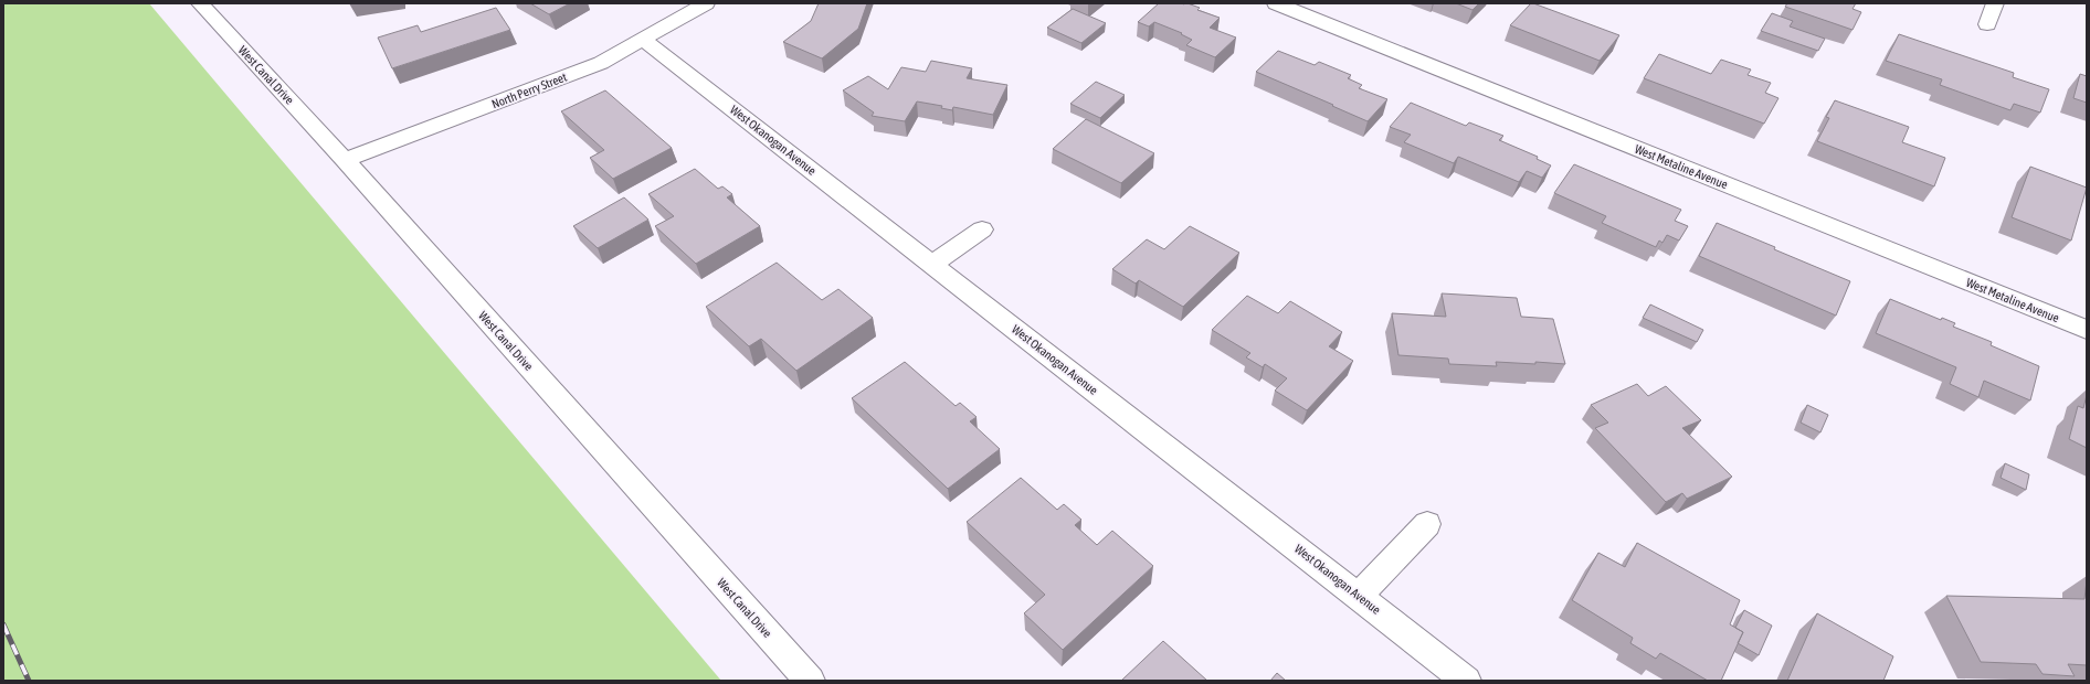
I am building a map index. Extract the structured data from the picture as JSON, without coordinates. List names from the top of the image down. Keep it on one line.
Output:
{"streets":{"street":["West Canal Drive","North Perry Street","West Okanogan Avenue","West Metaline Avenue"]},"crossings":[["West Canal Drive","North Perry Street"],["North Perry Street","West Okanogan Avenue"]]}
